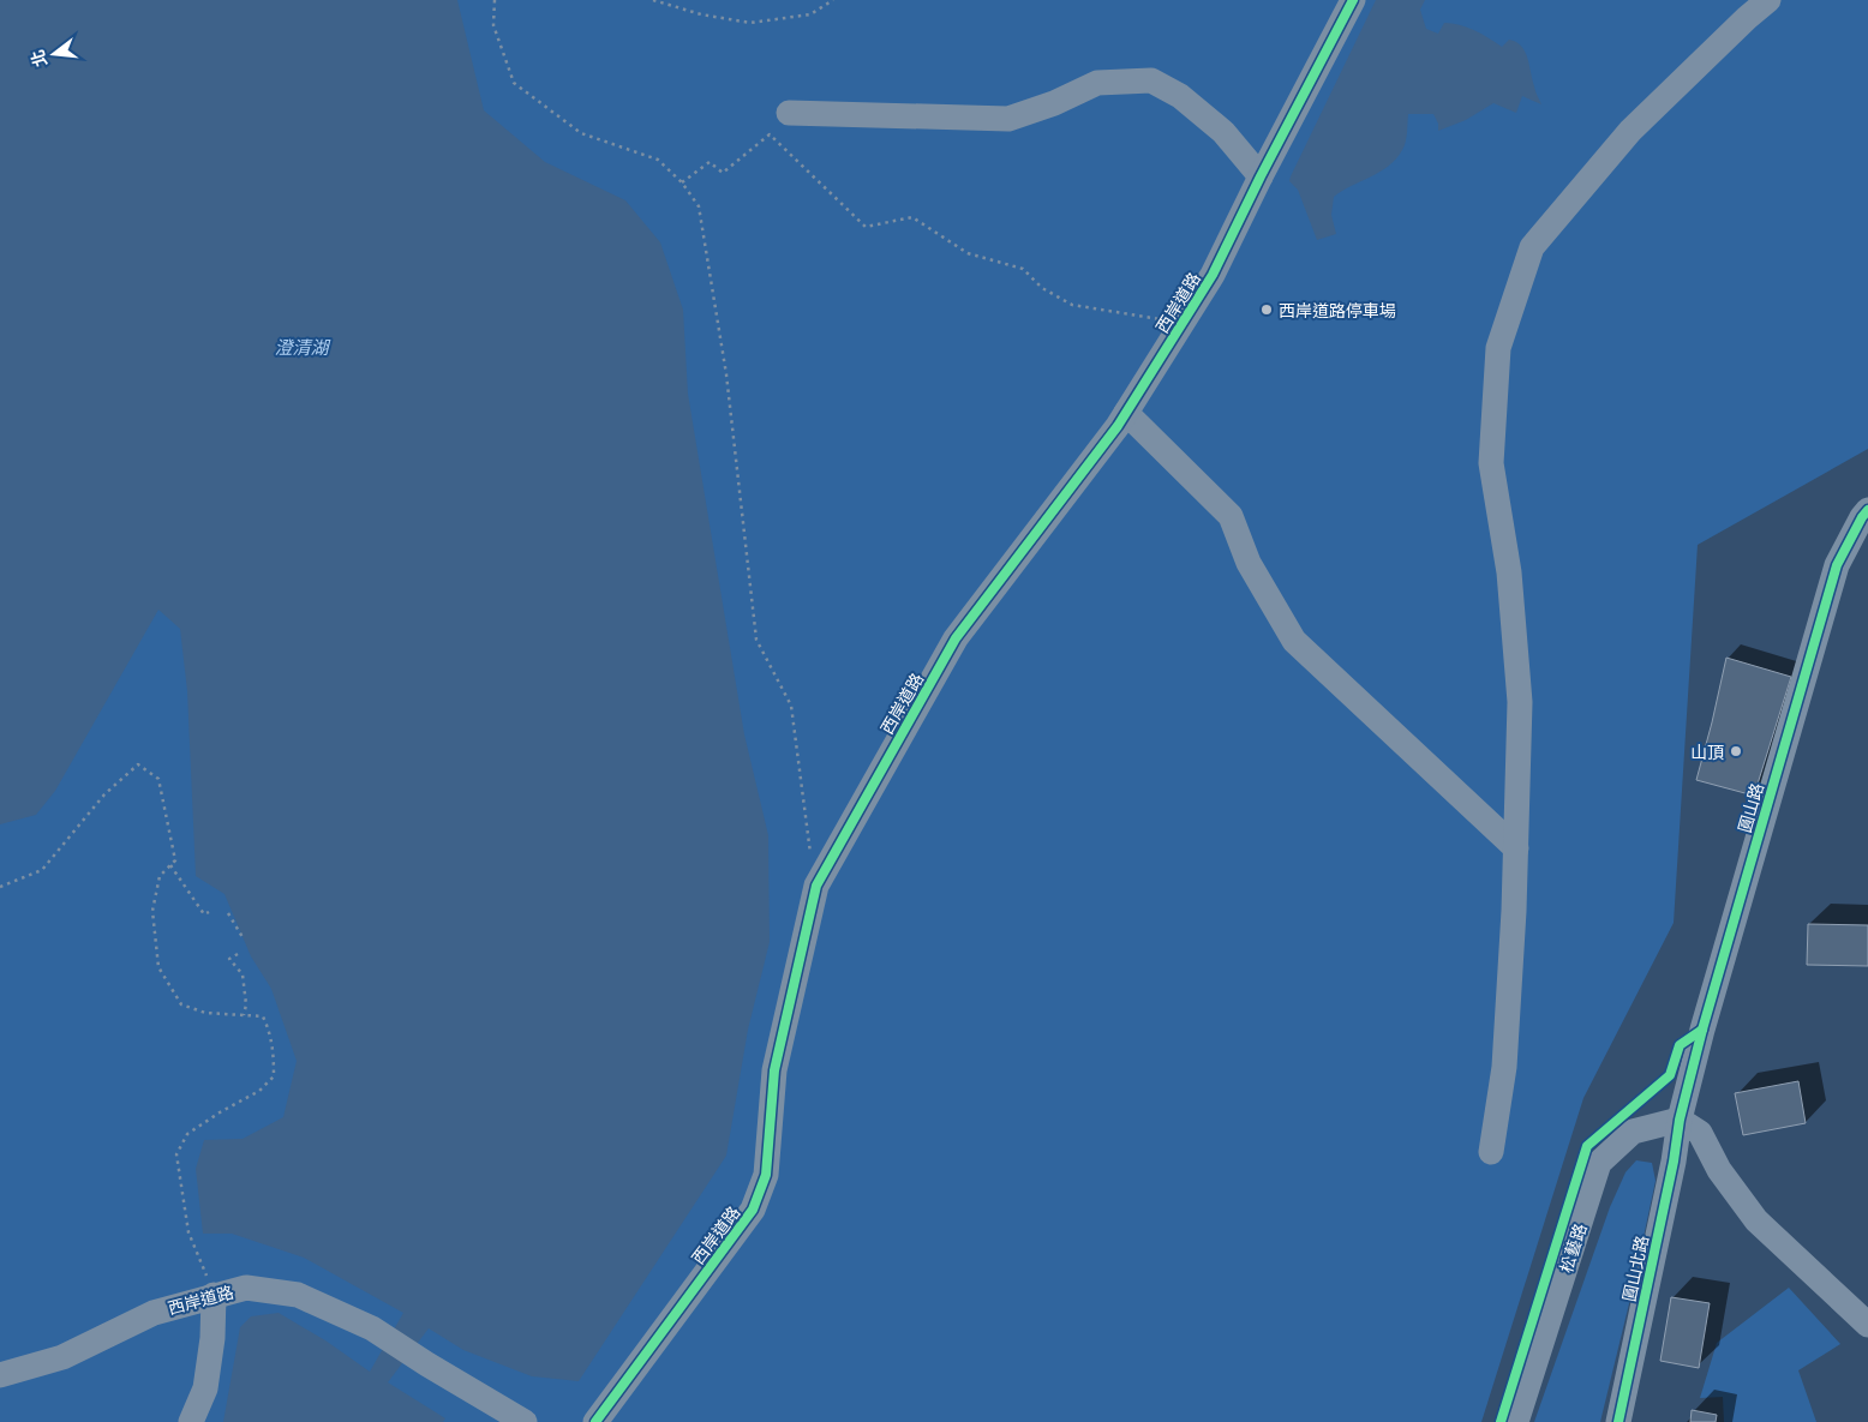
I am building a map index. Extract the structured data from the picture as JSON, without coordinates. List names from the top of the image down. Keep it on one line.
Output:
{"streets":{"street":["西岸道路","圓山路","松藝路","圓山北路"]},"crossings":[["圓山路","松藝路"],["圓山路","圓山北路"],["松藝路","圓山北路"]],"water":["澄清湖"],"places":["西岸道路停車場","山頂"],"north":"left"}
